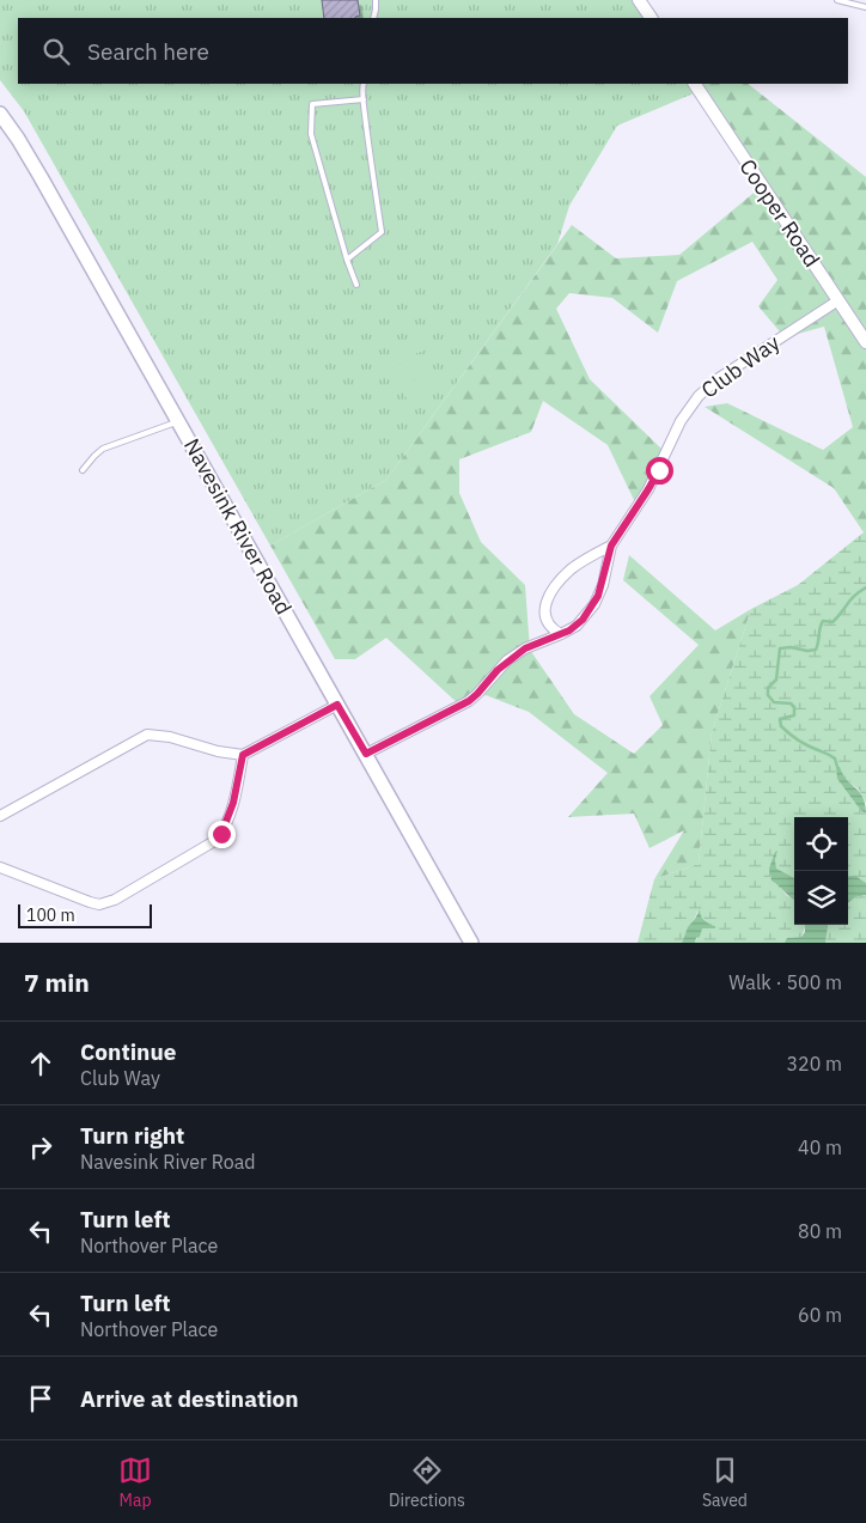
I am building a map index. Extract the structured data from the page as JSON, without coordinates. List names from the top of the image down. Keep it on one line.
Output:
{"streets":{"main road":["Navesink River Road"],"street":["Cooper Road","Club Way"]},"crossings":[["Cooper Road","Club Way"],["Club Way","Navesink River Road"]],"scale_bar":"100 m","page":{"search":"Search here","scale":"100 m","heading":["7 min","Walk · 500 m"],"list":[["Continue","Club Way","320 m"],["Turn right","Navesink River Road","40 m"],["Turn left","Northover Place","80 m"],["Turn left","Northover Place","60 m"],"Arrive at destination"],"nav":["Map","Directions","Saved"]}}
